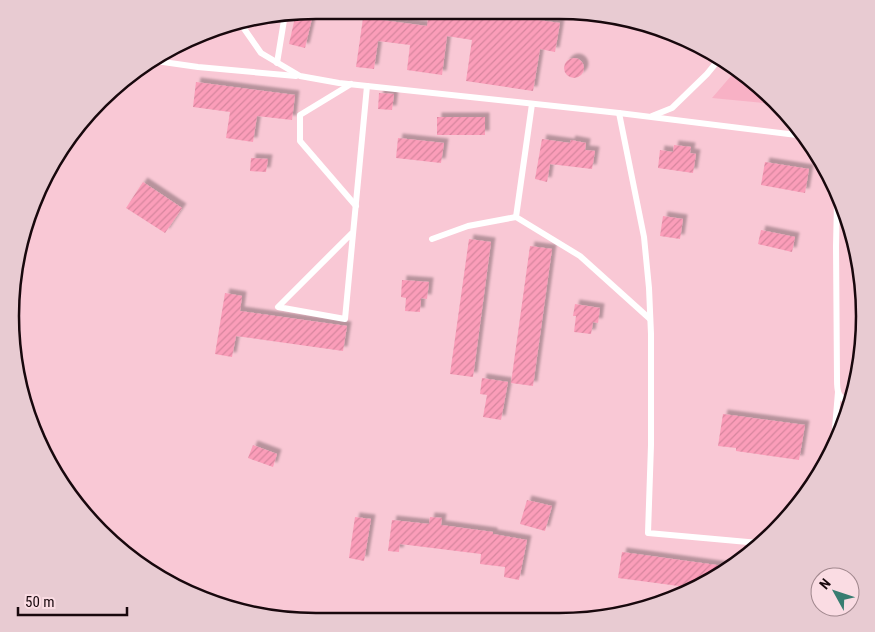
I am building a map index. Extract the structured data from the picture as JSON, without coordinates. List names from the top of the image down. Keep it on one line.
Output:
{"scale_bar":"50 m","north":"top left"}
